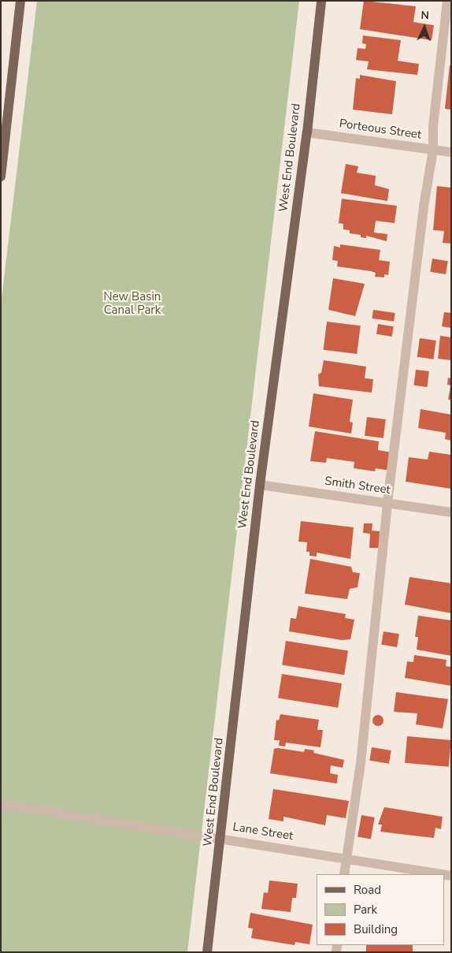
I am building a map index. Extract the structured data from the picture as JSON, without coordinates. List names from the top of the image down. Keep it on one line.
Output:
{"streets":{"main road":["West End Boulevard"],"street":["Porteous Street","Smith Street","Lane Street"]},"crossings":[["Porteous Street","West End Boulevard"],["West End Boulevard","Smith Street"],["West End Boulevard","Lane Street"]],"parks":["New Basin Canal Park"],"legend":["Road","Park","Building"],"north":"top"}
